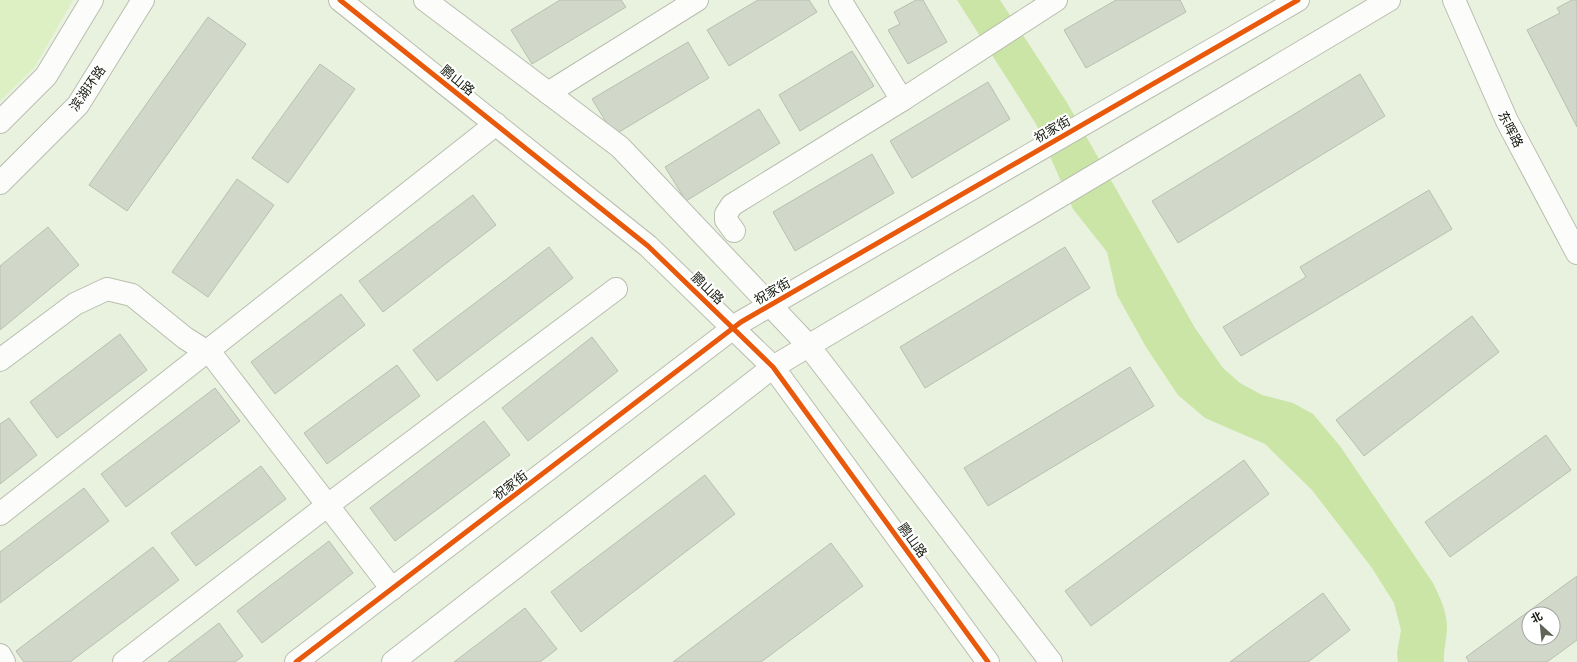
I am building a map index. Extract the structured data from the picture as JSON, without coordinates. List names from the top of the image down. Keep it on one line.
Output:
{"streets":{"street":["鹏山路","滨湖环路","祝家街","东晖路"]},"crossings":[["鹏山路","祝家街"]],"north":"top left"}
